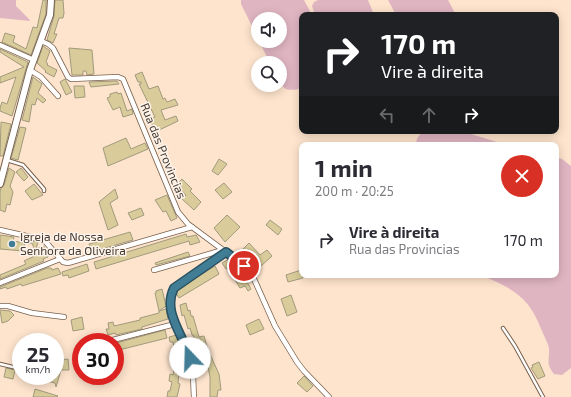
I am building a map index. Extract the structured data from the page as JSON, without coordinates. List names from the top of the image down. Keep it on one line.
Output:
{"streets":{"street":["Rua das Provincias"]},"places":["Igreja de Nossa Senhora da Oliveira"],"page":{"turn":["170 m","Vire à direita"],"heading":["1 min","200 m · 20:25"],"list":[{"name":"Vire à direita","note":"Rua das Provincias","value":"170 m"}],"speed":"25 km/h","limit":"30"}}
